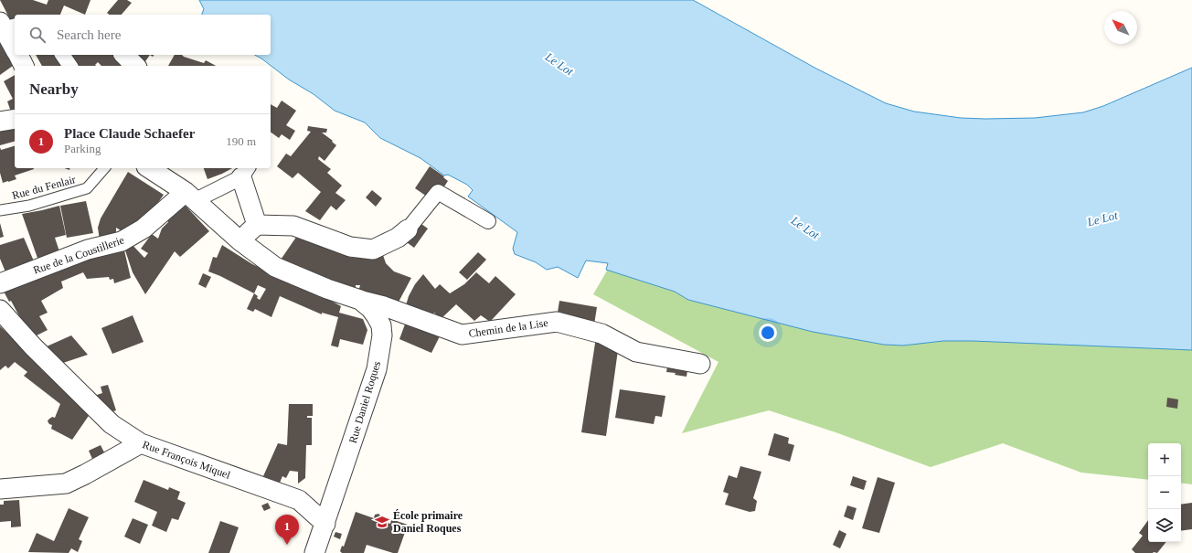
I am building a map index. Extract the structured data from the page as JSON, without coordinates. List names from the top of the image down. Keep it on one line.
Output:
{"streets":{"street":["Rue de la Coustillerie","Chemin de la Lise","Rue Daniel Roques","Rue François Miquel"],"lane":["Rue du Fenlair"]},"crossings":[["Rue de la Coustillerie","Rue Daniel Roques"],["Chemin de la Lise","Rue Daniel Roques"],["Rue Daniel Roques","Rue François Miquel"]],"water":["Le Lot"],"places":{"school or university":["École primaire Daniel Roques"]},"north":"top left","page":{"search":"Search here","heading":"Nearby","list":[{"mark":"1","name":"Place Claude Schaefer","note":"Parking","value":"190 m"}],"map_buttons":["+","−"],"pins":"1"}}
